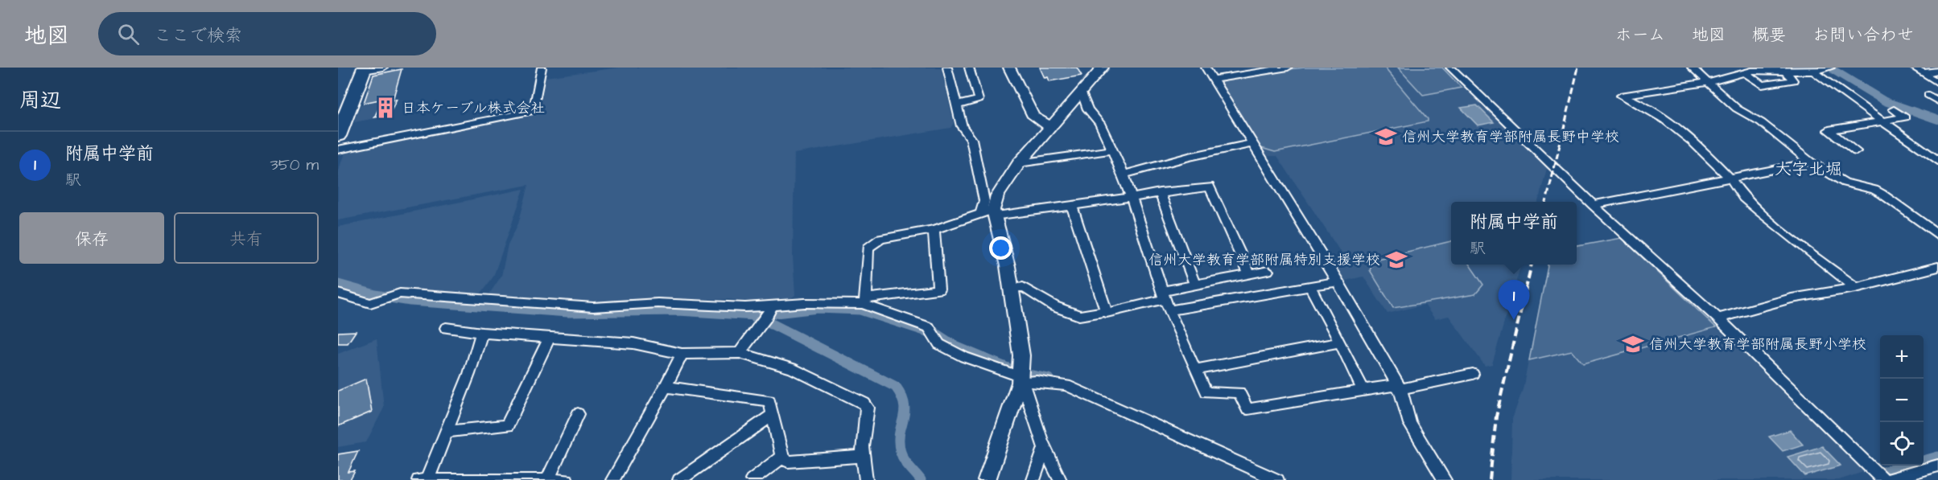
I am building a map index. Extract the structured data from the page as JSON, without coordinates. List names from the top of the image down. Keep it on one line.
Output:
{"districts":["大字北堀"],"places":{"building":["日本ケーブル株式会社"],"school or university":["信州大学教育学部附属長野中学校","信州大学教育学部附属特別支援学校","信州大学教育学部附属長野小学校"]},"page":{"header":"地図","search":"ここで検索","nav":["ホーム","地図","概要","お問い合わせ"],"heading":"周辺","list":[{"mark":"1","name":"附属中学前","note":"駅","value":"350 m"}],"buttons":["保存","共有"],"popup":["附属中学前","駅"],"pins":"1","map_buttons":["+","−"]}}
